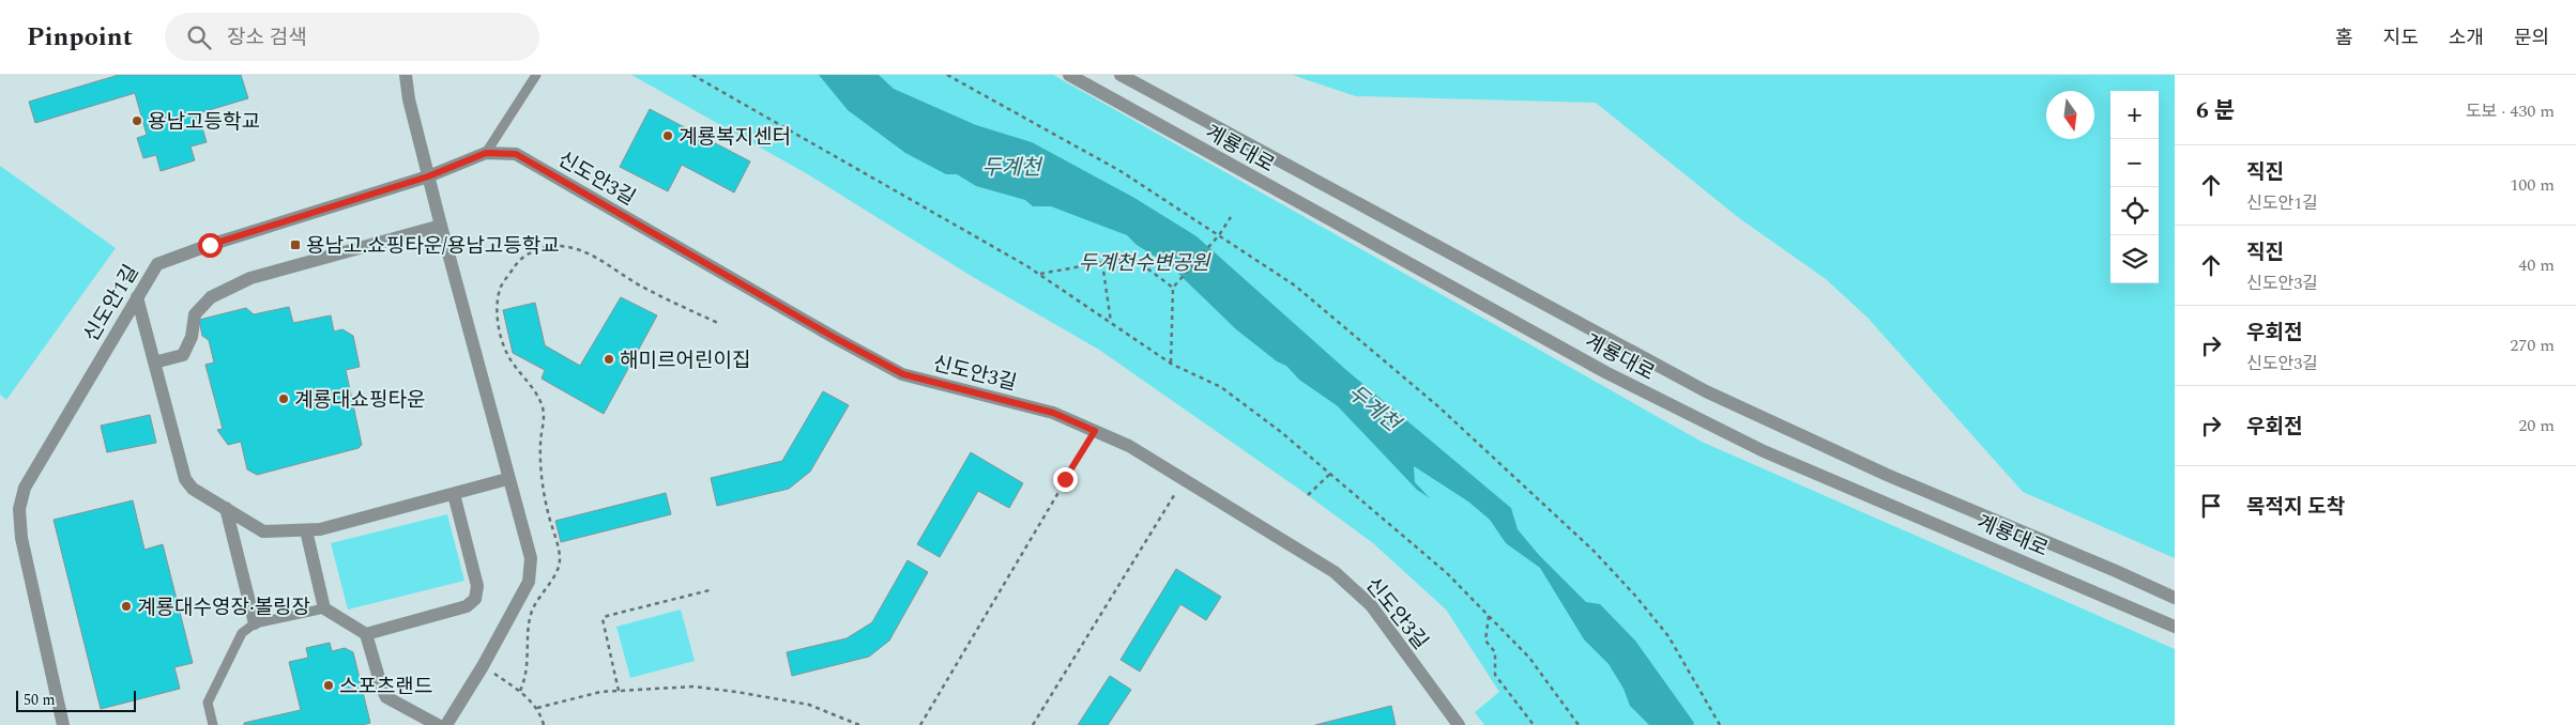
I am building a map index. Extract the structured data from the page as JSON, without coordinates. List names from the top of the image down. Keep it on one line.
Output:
{"streets":{"street":["계룡대로","신도안3길","신도안1길"]},"crossings":[["신도안3길","신도안1길"]],"water":["두계천"],"parks":["두계천수변공원"],"places":{"other":["용남고등학교","계룡복지센터","해미르어린이집","계룡대쇼핑타운","계룡대수영장·볼링장","스포츠랜드"],"transit":["용남고.쇼핑타운/용남고등학교"]},"scale_bar":"50 m","north":"bottom","page":{"header":"Pinpoint","search":"장소 검색","nav":["홈","지도","소개","문의"],"heading":["6 분","도보 · 430 m"],"map_buttons":["+","−"],"list":[["직진","신도안1길","100 m"],["직진","신도안3길","40 m"],["우회전","신도안3길","270 m"],["우회전","20 m"],"목적지 도착"],"scale":"50 m"}}
